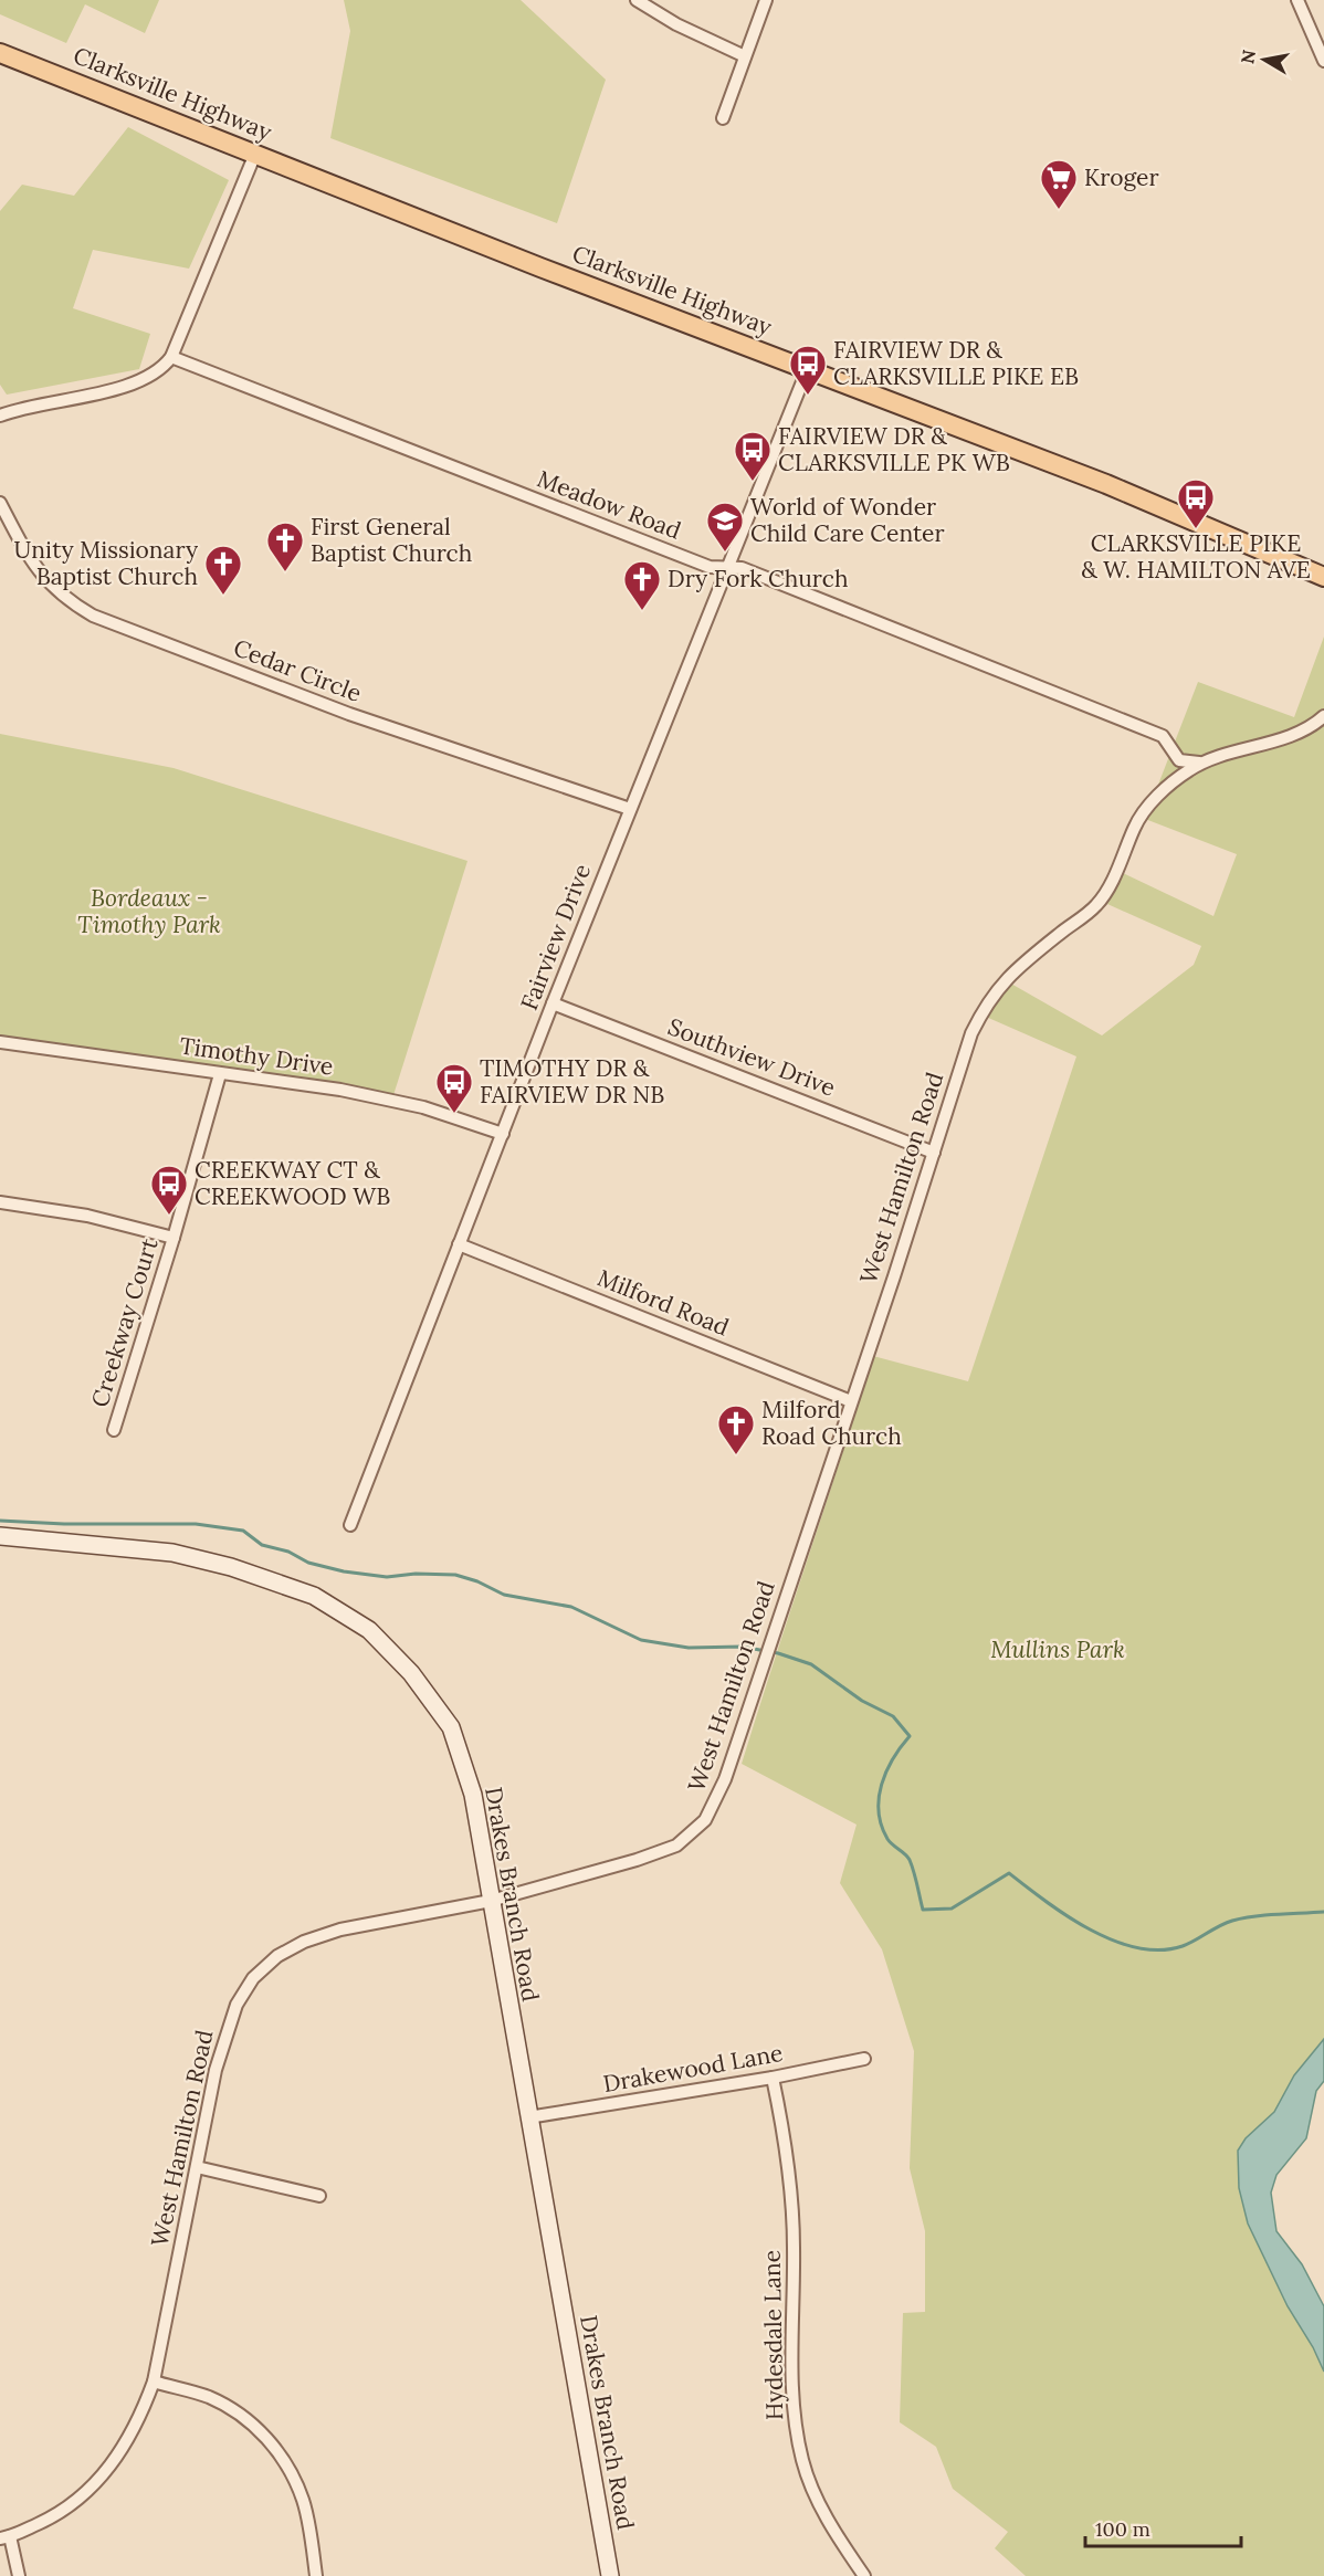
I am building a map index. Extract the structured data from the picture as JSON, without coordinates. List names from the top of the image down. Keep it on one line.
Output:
{"streets":{"main road":["Clarksville Highway"],"street":["Meadow Road","Cedar Circle","Fairview Drive","Timothy Drive","Southview Drive","West Hamilton Road","Milford Road","Creekway Court","Drakes Branch Road","Drakewood Lane","Hydesdale Lane"]},"crossings":[["Clarksville Highway","Fairview Drive"],["Meadow Road","Fairview Drive"],["Meadow Road","West Hamilton Road"],["Cedar Circle","Fairview Drive"],["Fairview Drive","Timothy Drive"],["Fairview Drive","Southview Drive"],["Fairview Drive","Milford Road"],["Timothy Drive","Creekway Court"],["Southview Drive","West Hamilton Road"],["West Hamilton Road","Milford Road"],["West Hamilton Road","Drakes Branch Road"],["Drakes Branch Road","Drakewood Lane"],["Drakewood Lane","Hydesdale Lane"]],"parks":["Bordeaux - Timothy Park","Mullins Park"],"places":{"supermarket":["Kroger"],"bus stop":["FAIRVIEW DR & CLARKSVILLE PIKE EB","FAIRVIEW DR & CLARKSVILLE PK WB","CLARKSVILLE PIKE & W. HAMILTON AVE","TIMOTHY DR & FAIRVIEW DR NB","CREEKWAY CT & CREEKWOOD WB"],"school or university":["World of Wonder Child Care Center"],"church":["First General Baptist Church","Unity Missionary Baptist Church","Dry Fork Church","Milford Road Church"]},"scale_bar":"100 m","north":"left"}
